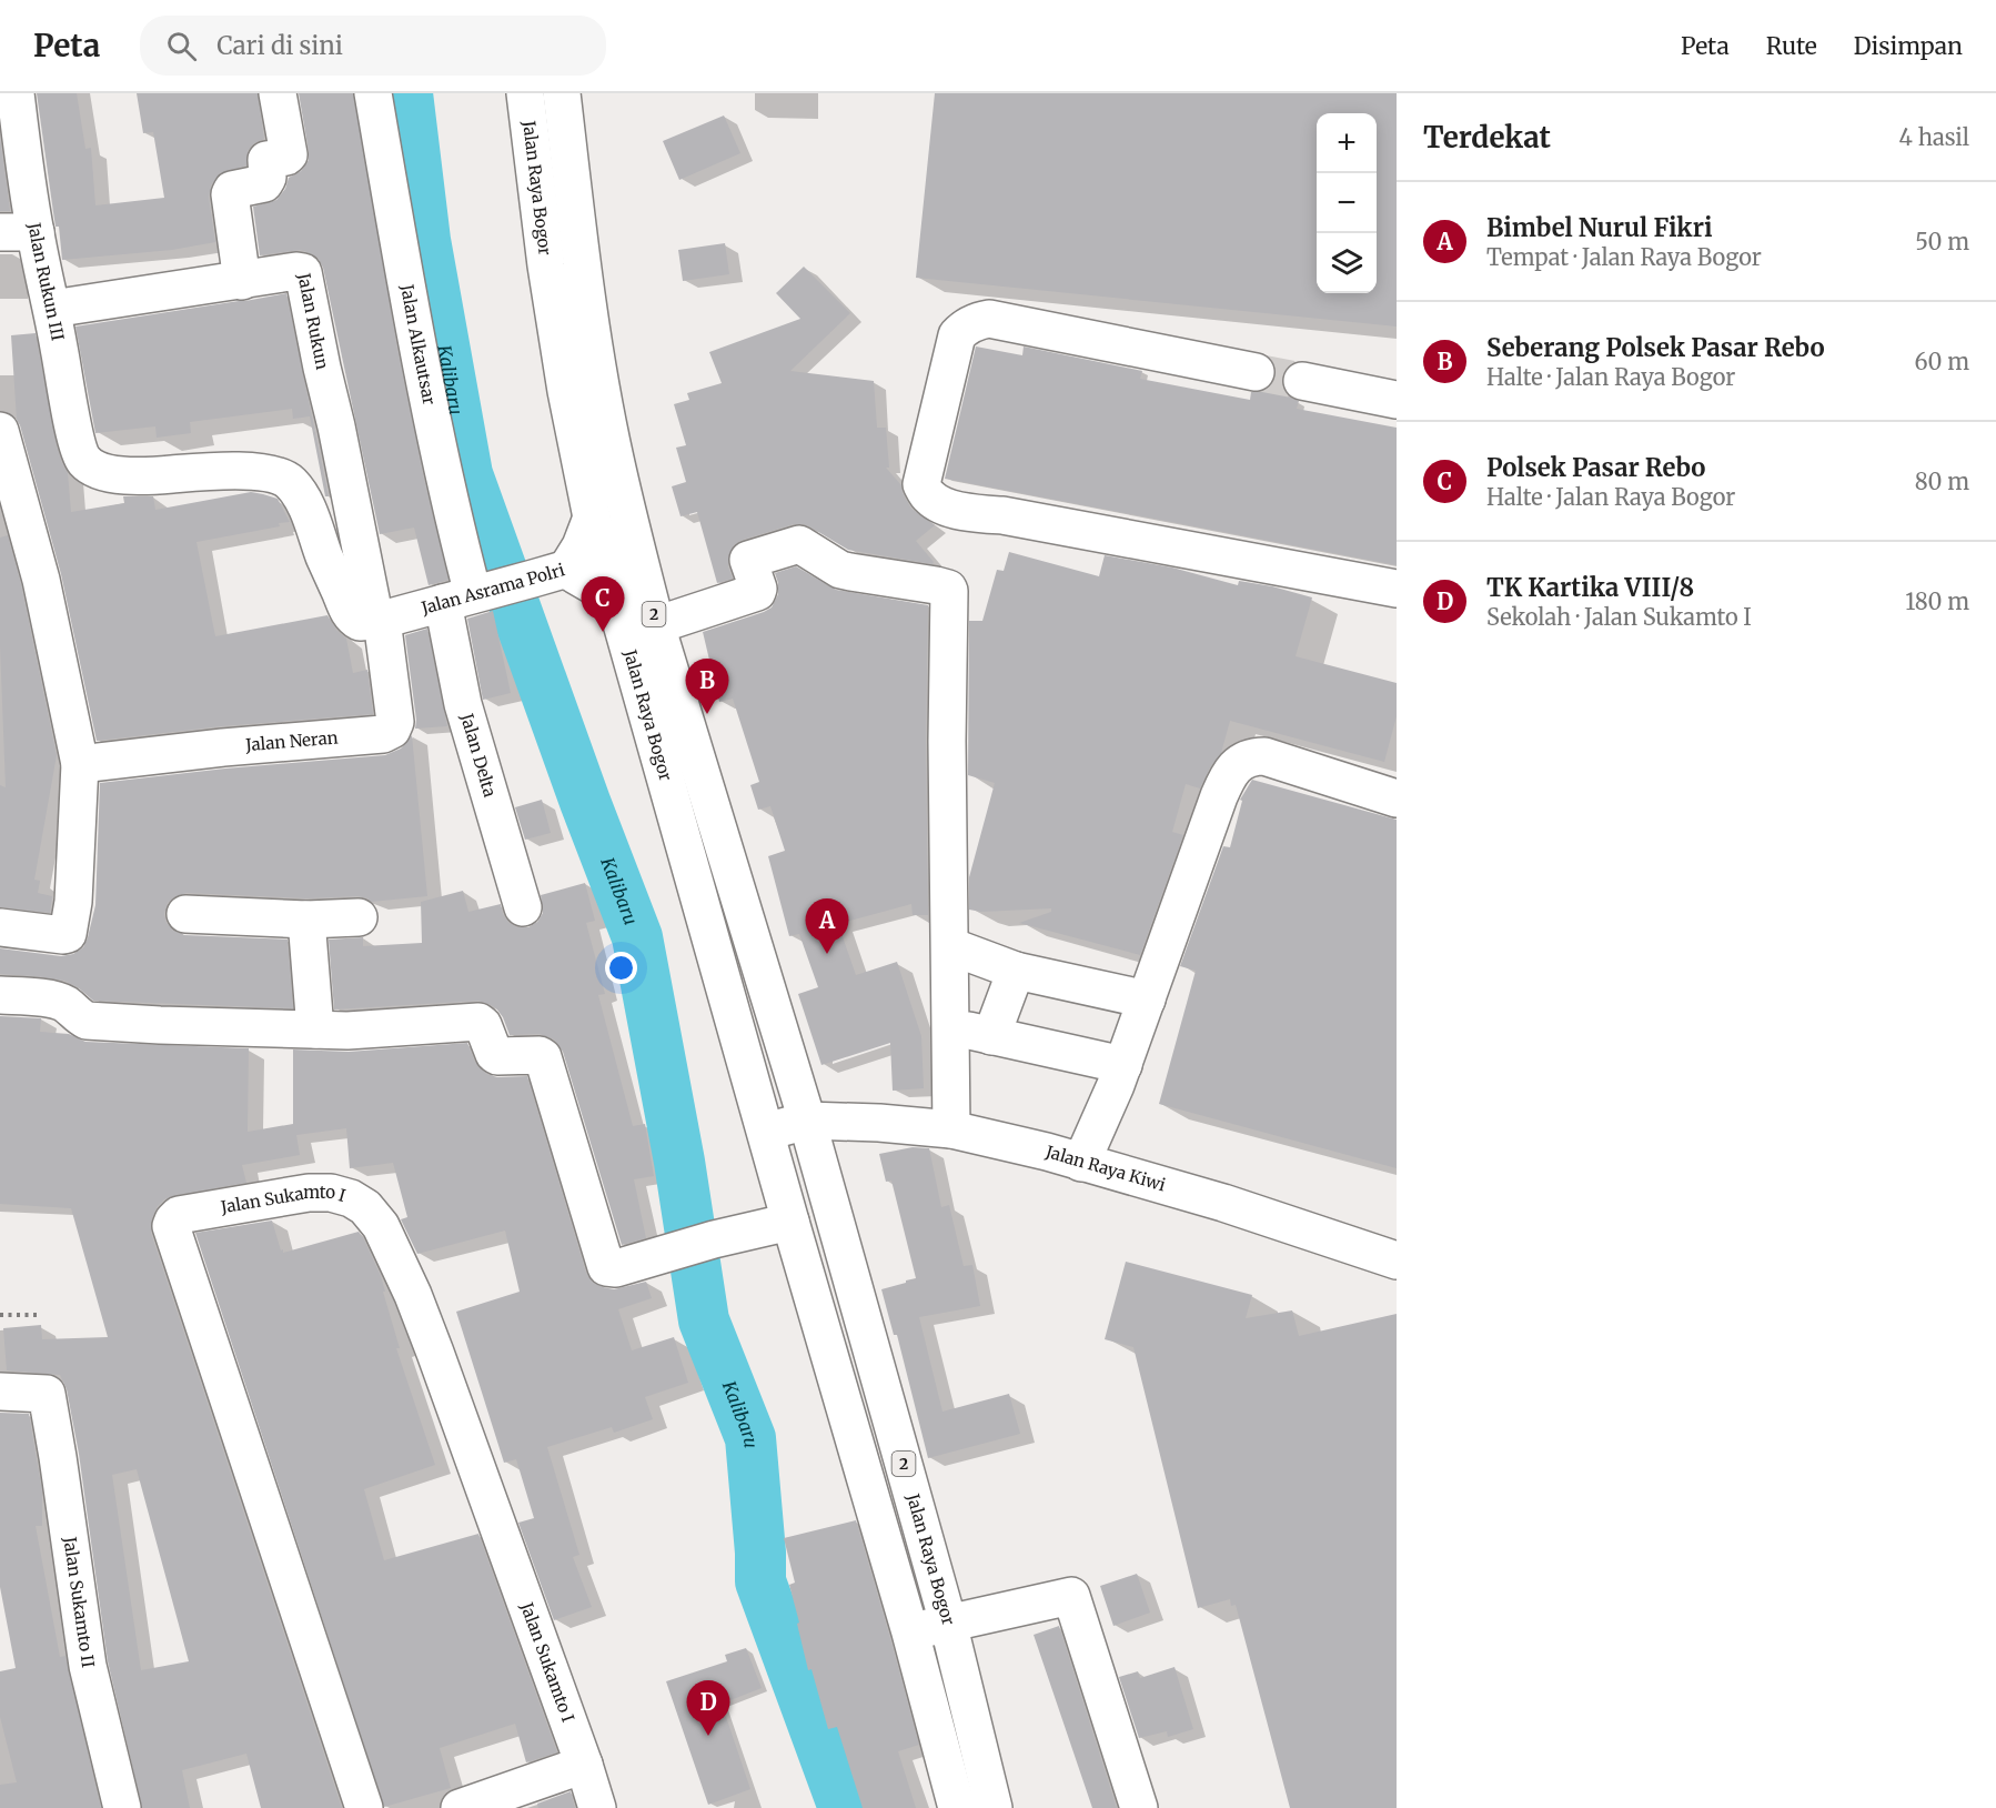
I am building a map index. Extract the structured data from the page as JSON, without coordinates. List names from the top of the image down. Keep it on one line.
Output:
{"streets":{"main road":["Jalan Raya Bogor","Jalan Rukun III","Jalan Rukun","Jalan Alkautsar","Jalan Asrama Polri","2","Jalan Neran","Jalan Delta","Jalan Raya Kiwi","Jalan Sukamto I","Jalan Sukamto II"]},"crossings":[["Jalan Raya Bogor","Jalan Asrama Polri"],["Jalan Raya Bogor","Jalan Raya Kiwi"],["Jalan Rukun III","Jalan Rukun"],["Jalan Rukun III","Jalan Asrama Polri"],["Jalan Rukun III","Jalan Neran"],["Jalan Rukun","Jalan Asrama Polri"],["Jalan Rukun","Jalan Neran"],["Jalan Alkautsar","Jalan Asrama Polri"],["Jalan Alkautsar","Jalan Delta"],["Jalan Asrama Polri","Jalan Neran"],["Jalan Asrama Polri","Jalan Delta"]],"water":["Kalibaru"],"page":{"header":"Peta","search":"Cari di sini","nav":["Peta","Rute","Disimpan"],"heading":["Terdekat","4 hasil"],"map_buttons":["+","−"],"list":[{"mark":"A","name":"Bimbel Nurul Fikri","note":"Tempat · Jalan Raya Bogor","value":"50 m"},{"mark":"B","name":"Seberang Polsek Pasar Rebo","note":"Halte · Jalan Raya Bogor","value":"60 m"},{"mark":"C","name":"Polsek Pasar Rebo","note":"Halte · Jalan Raya Bogor","value":"80 m"},{"mark":"D","name":"TK Kartika VIII/8","note":"Sekolah · Jalan Sukamto I","value":"180 m"}],"pins":["C","B","A","D"]}}
